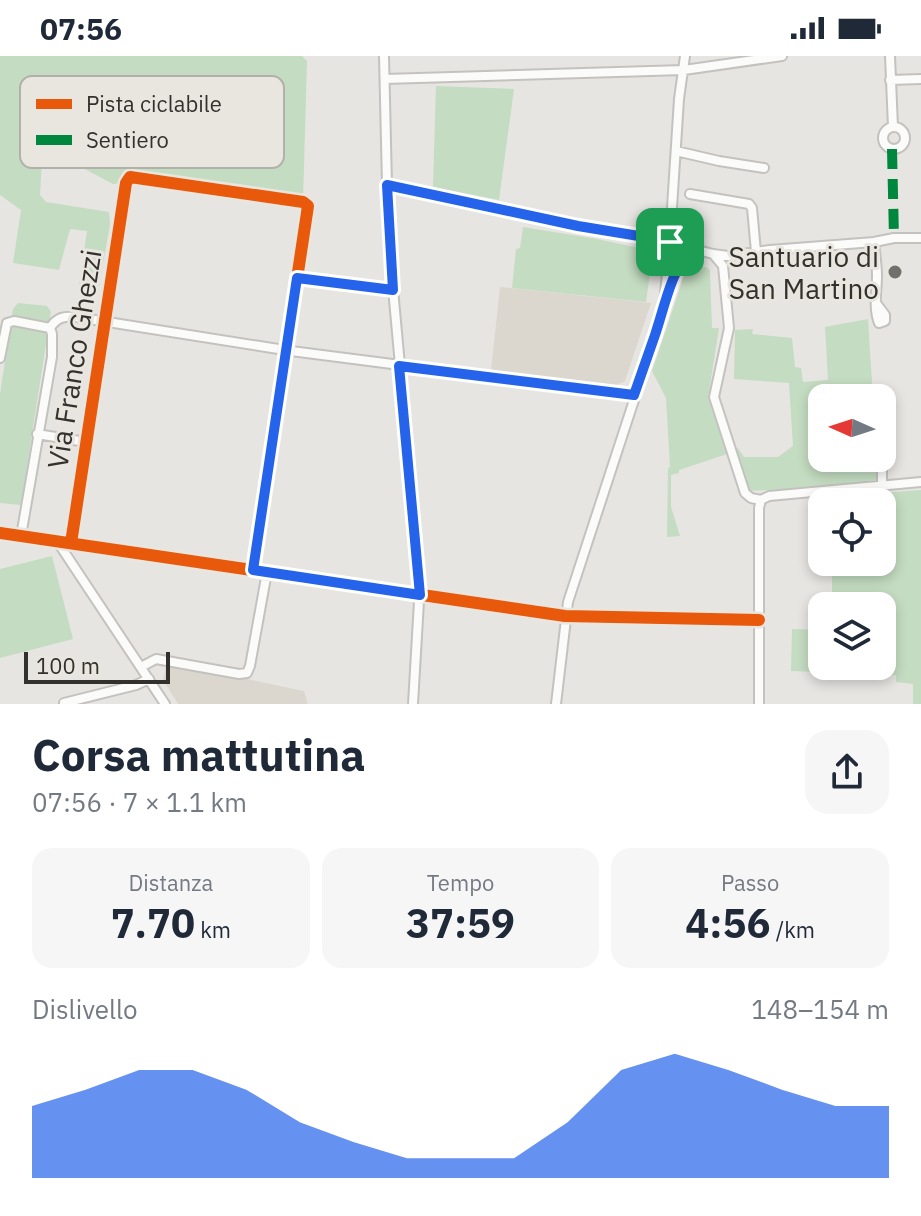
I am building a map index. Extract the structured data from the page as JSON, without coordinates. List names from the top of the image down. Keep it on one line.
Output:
{"streets":{"street":["Via Franco Ghezzi"]},"places":["Santuario di San Martino"],"legend":["Pista ciclabile","Sentiero"],"scale_bar":"100 m","north":"left","page":{"status":"07:56","scale":"100 m","heading":["Corsa mattutina","07:56 · 7 × 1.1 km"],"stats":[["Distanza","7.70 km"],["Tempo","37:59"],["Passo","4:56 /km"]],"chart":["Dislivello","148–154 m"]}}
